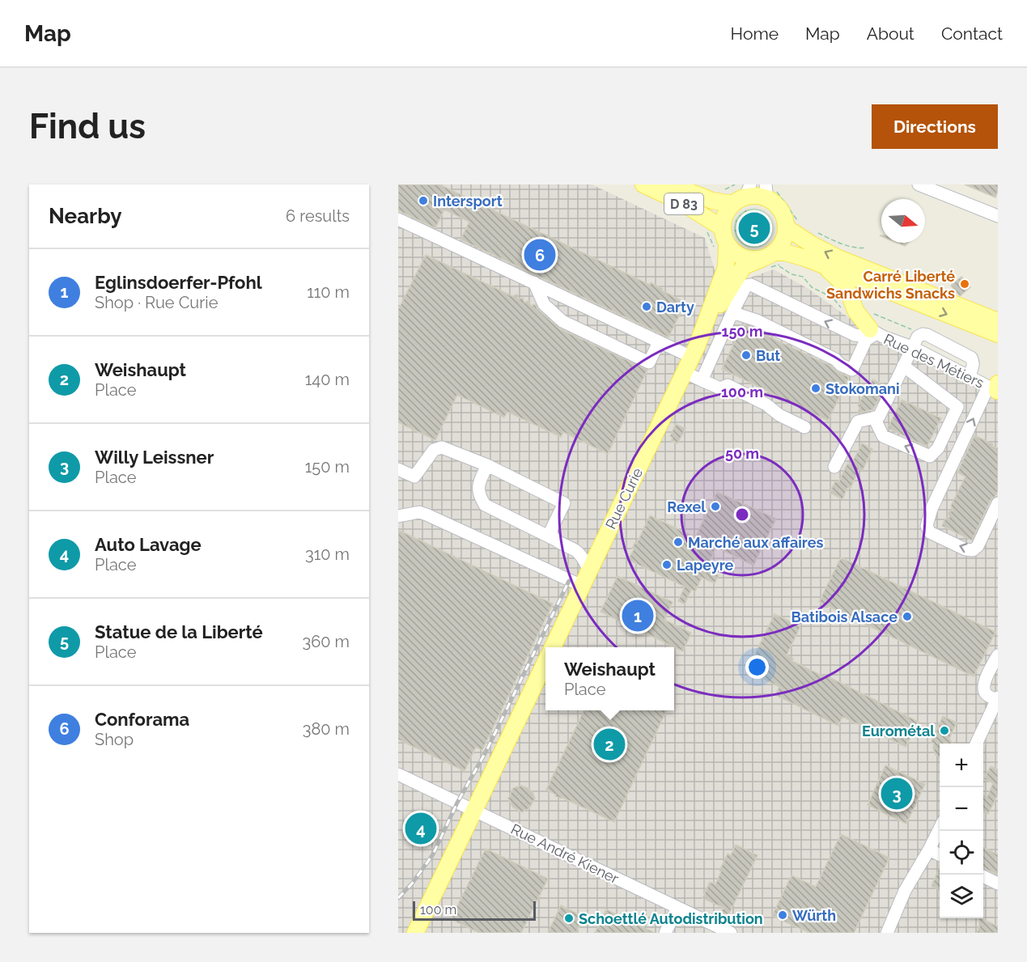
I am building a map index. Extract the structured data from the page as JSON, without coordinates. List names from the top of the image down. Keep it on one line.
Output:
{"streets":{"main road":["D 83","Rue Curie"],"street":["Rue des Métiers","Rue André Kiener"]},"crossings":[["D 83","Rue Curie"]],"places":["Intersport","Carré Liberté Sandwichs Snacks","Darty","But","Stokomani","Rexel","Marché aux affaires","Lapeyre","Batibois Alsace","Eurométal","Würth","Schoettlé Autodistribution"],"scale_bar":"100 m","north":"right","page":{"header":"Map","nav":["Home","Map","About","Contact"],"buttons":"Directions","title":"Find us","heading":["Nearby","6 results"],"pins":["5","6","1","2","3","4"],"list":[{"mark":"1","name":"Eglinsdoerfer-Pfohl","note":"Shop · Rue Curie","value":"110 m"},{"mark":"2","name":"Weishaupt","note":"Place","value":"140 m"},{"mark":"3","name":"Willy Leissner","note":"Place","value":"150 m"},{"mark":"4","name":"Auto Lavage","note":"Place","value":"310 m"},{"mark":"5","name":"Statue de la Liberté","note":"Place","value":"360 m"},{"mark":"6","name":"Conforama","note":"Shop","value":"380 m"}],"popup":["Weishaupt","Place"],"map_buttons":["+","−"],"scale":"100 m"},"rings":["150 m","100 m","50 m"]}
